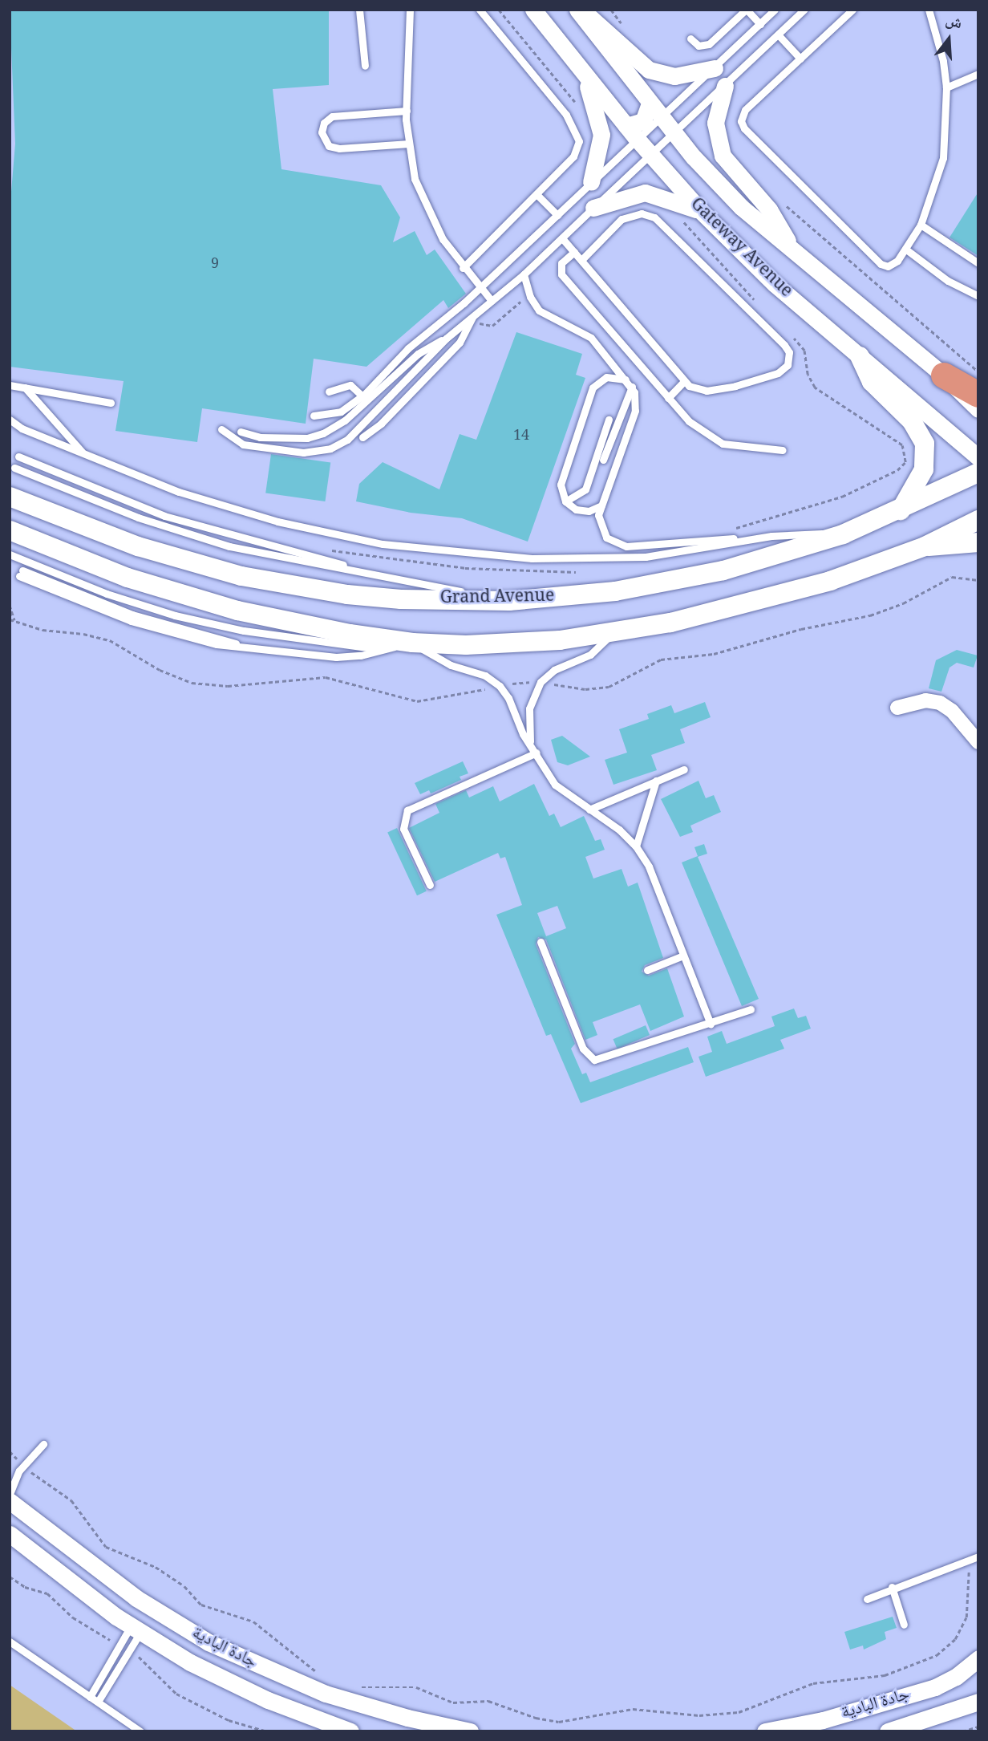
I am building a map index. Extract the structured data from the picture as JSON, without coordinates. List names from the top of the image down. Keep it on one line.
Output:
{"streets":{"main road":["Grand Avenue"],"street":["Gateway Avenue","جادة البادية"]},"house_numbers":["9","14"],"north":"top"}
